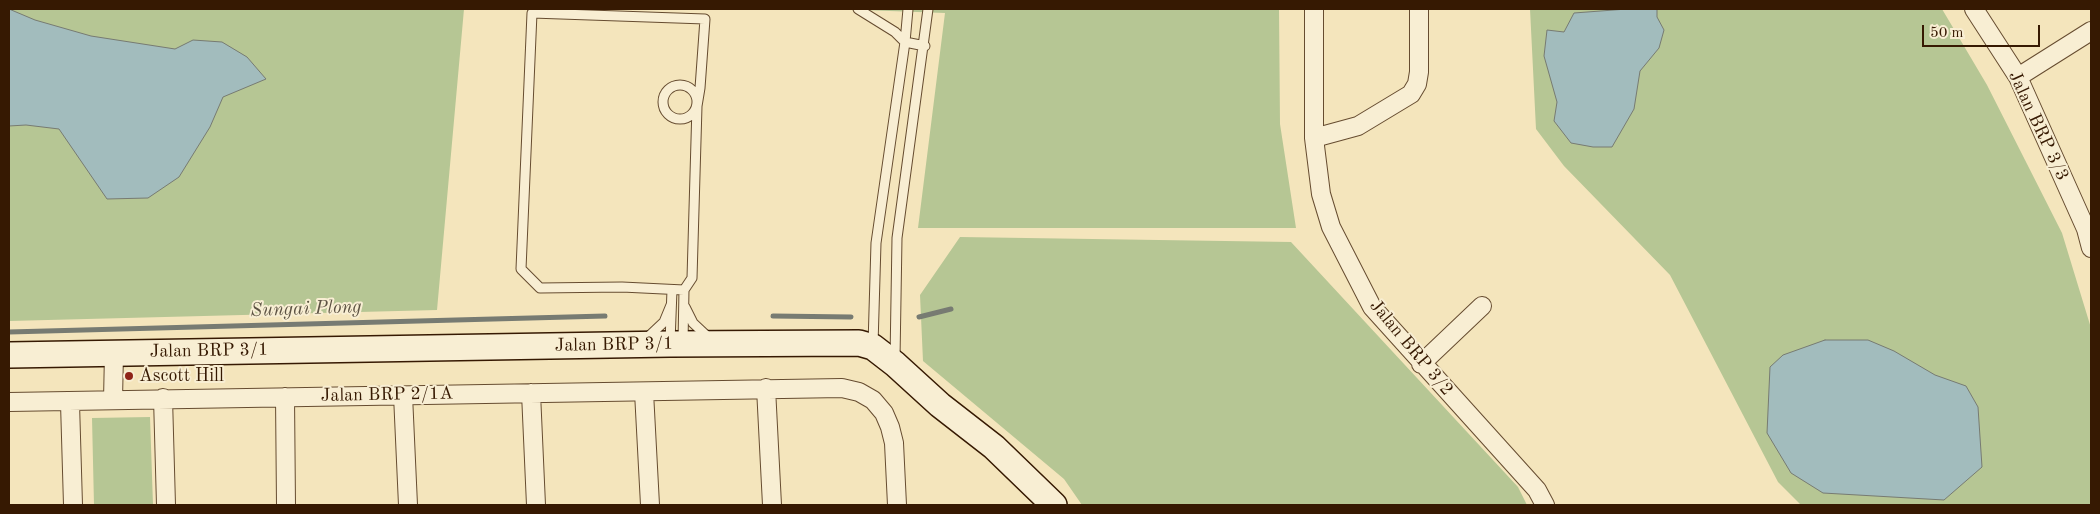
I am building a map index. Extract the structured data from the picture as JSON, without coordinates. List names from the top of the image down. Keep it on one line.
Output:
{"streets":{"street":["Jalan BRP 3/3","Jalan BRP 3/1","Jalan BRP 3/2","Jalan BRP 2/1A"]},"water":["Sungai Plong"],"places":["Ascott Hill"],"scale_bar":"50 m"}
